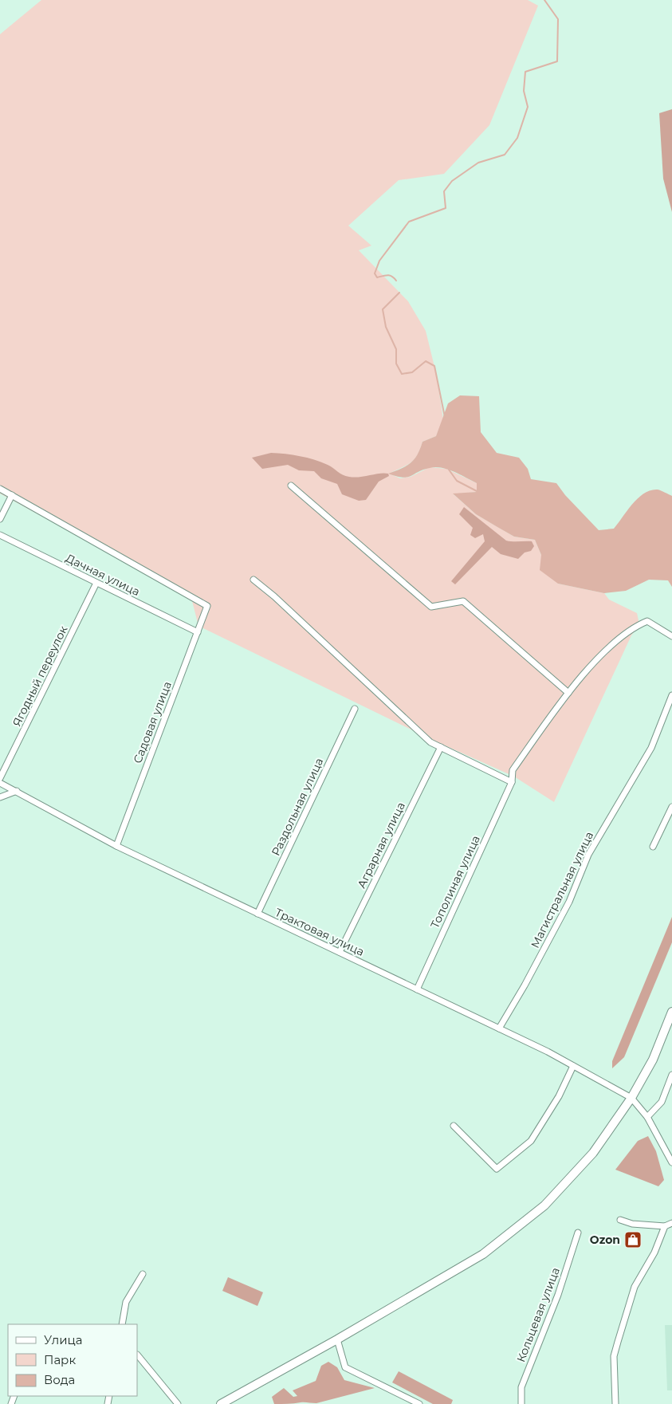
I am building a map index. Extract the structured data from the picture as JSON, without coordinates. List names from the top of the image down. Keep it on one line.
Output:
{"streets":{"street":["Дачная улица","Ягодный переулок","Садовая улица","Раздольная улица","Аграрная улица","Тополиная улица","Магистральная улица","Трактовая улица","Кольцевая улица"]},"crossings":[["Дачная улица","Ягодный переулок"],["Дачная улица","Садовая улица"],["Садовая улица","Трактовая улица"],["Раздольная улица","Трактовая улица"],["Аграрная улица","Трактовая улица"],["Тополиная улица","Трактовая улица"],["Магистральная улица","Трактовая улица"]],"places":{"shop":["Ozon"]},"legend":["Улица","Парк","Вода"]}
